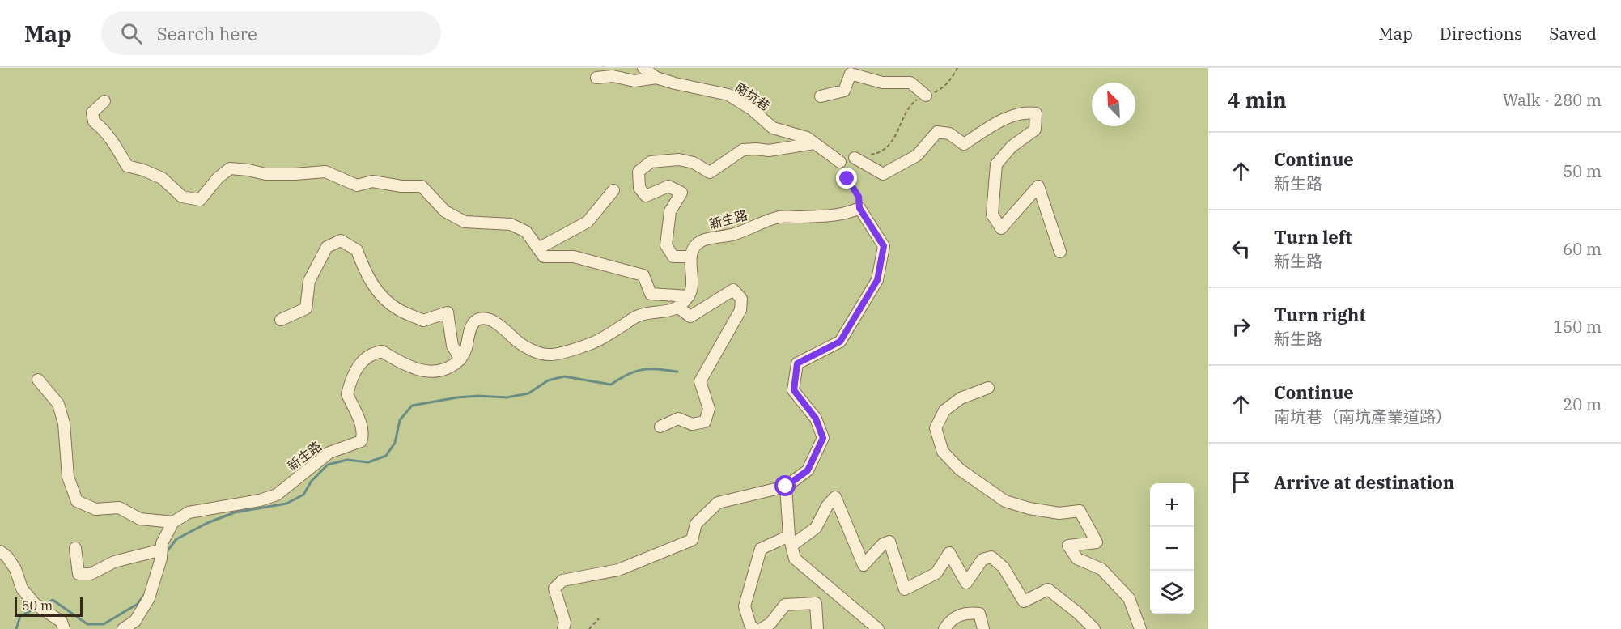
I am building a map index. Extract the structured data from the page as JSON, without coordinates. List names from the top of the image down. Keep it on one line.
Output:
{"streets":{"street":["南坑巷","新生路"]},"scale_bar":"50 m","north":"top left","page":{"header":"Map","search":"Search here","nav":["Map","Directions","Saved"],"heading":["4 min","Walk · 280 m"],"list":[["Continue","新生路","50 m"],["Turn left","新生路","60 m"],["Turn right","新生路","150 m"],["Continue","南坑巷（南坑產業道路）","20 m"],"Arrive at destination"],"map_buttons":["+","−"],"scale":"50 m"}}
